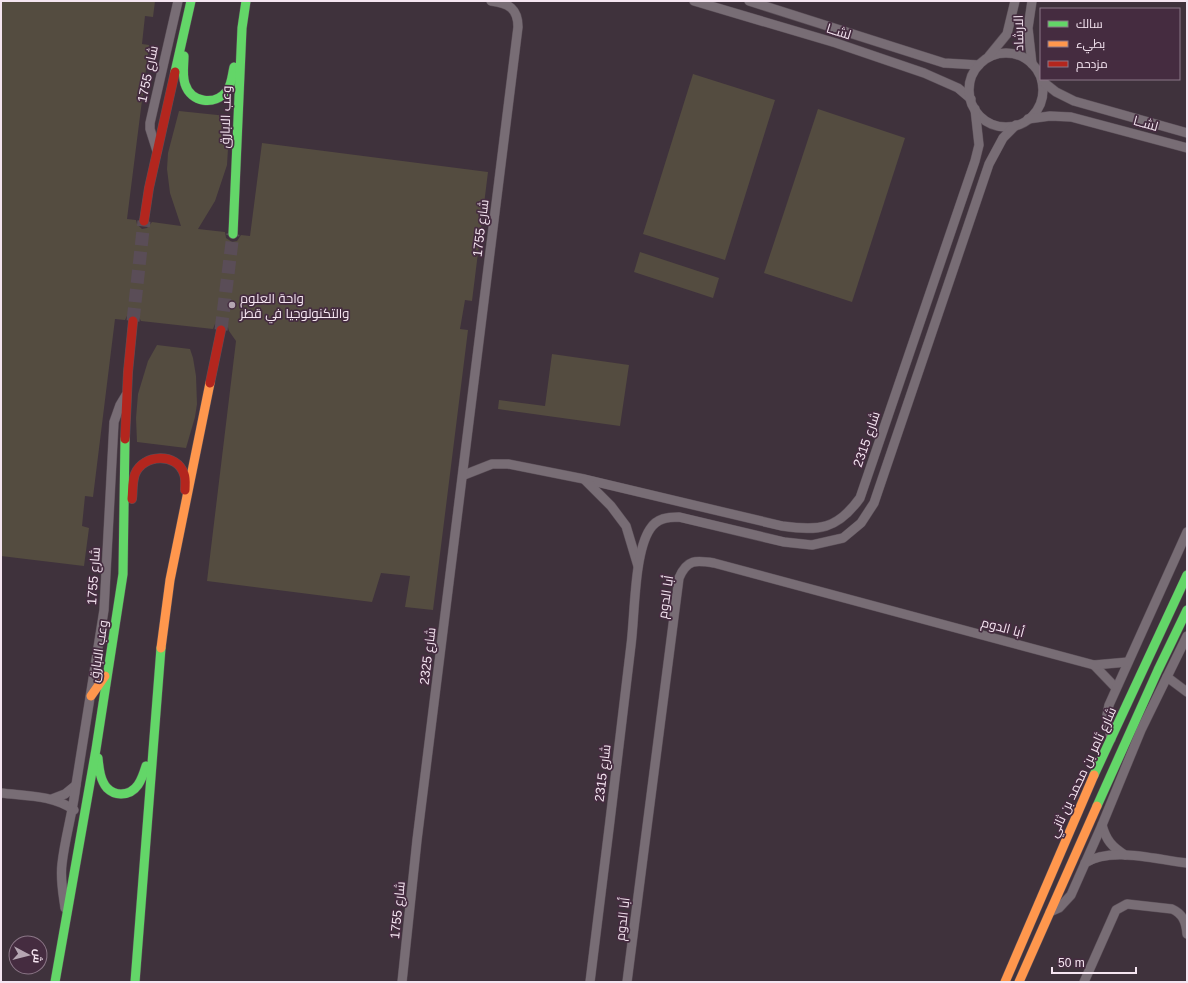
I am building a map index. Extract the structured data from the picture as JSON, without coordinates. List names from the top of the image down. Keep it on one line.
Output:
{"streets":{"street":["لشــا","الارشاد","شارع 1755","وعب الابارق","شارع 2315","أبا الدوم","شارع 2325","شارع ثامر بن محمد بن ثاني"]},"crossings":[["شارع 1755","وعب الابارق"],["شارع 1755","شارع 2315"],["شارع 1755","شارع 2325"],["شارع 2315","شارع 2325"]],"places":["واحة العلوم والتكنولوجيا في قطر"],"legend":["سالك","بطيء","مزدحم"],"scale_bar":"50 m","north":"right"}
